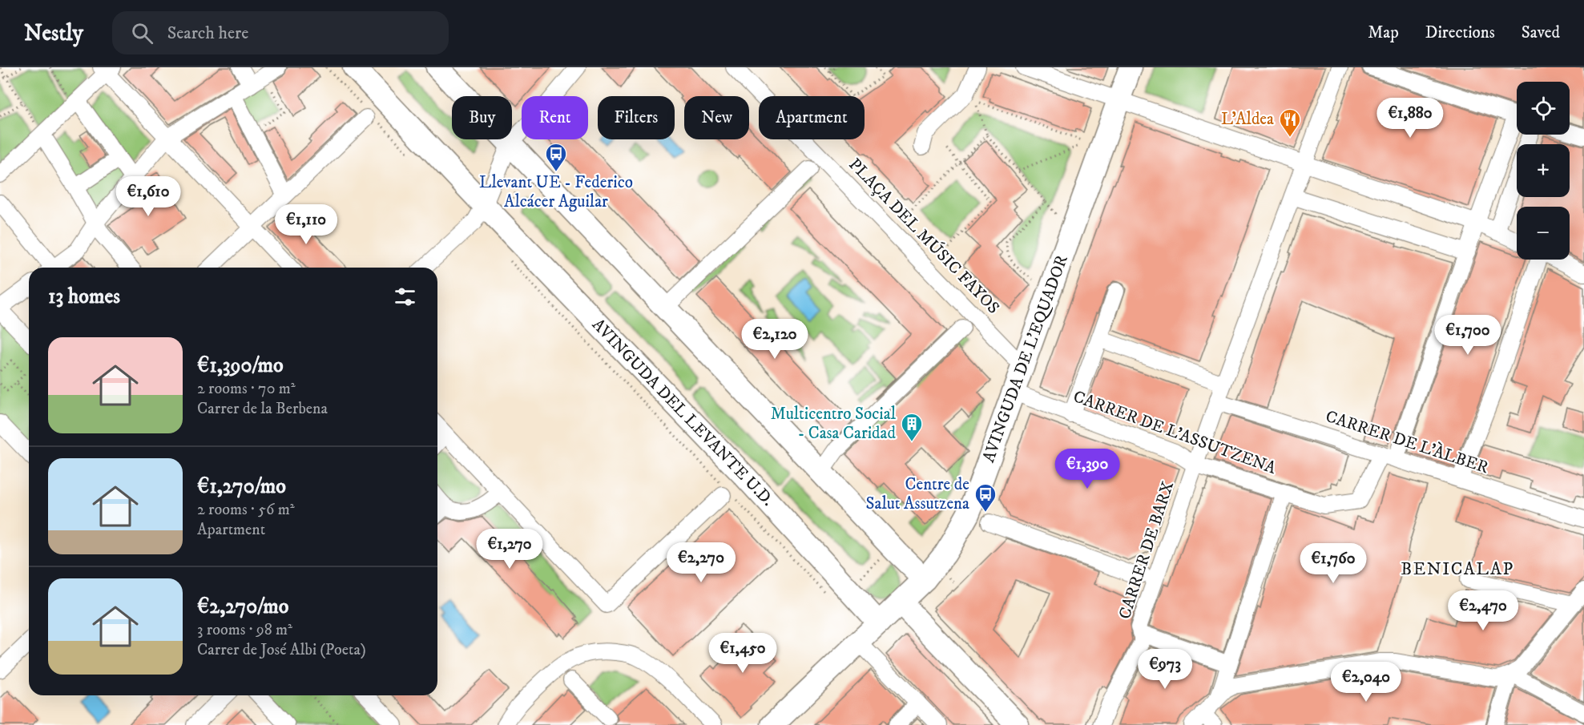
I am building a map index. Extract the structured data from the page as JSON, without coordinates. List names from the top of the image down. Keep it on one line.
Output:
{"streets":{"street":["PLAÇA DEL MÚSIC FAYOS","AVINGUDA DE L'EQUADOR","AVINGUDA DEL LEVANTE U.D.","CARRER DE L'ASSUTZENA","CARRER DE L'ÀLBER","CARRER DE BARX"]},"crossings":[["PLAÇA DEL MÚSIC FAYOS","AVINGUDA DE L'EQUADOR"],["AVINGUDA DE L'EQUADOR","AVINGUDA DEL LEVANTE U.D."],["AVINGUDA DE L'EQUADOR","CARRER DE L'ASSUTZENA"],["CARRER DE L'ASSUTZENA","CARRER DE L'ÀLBER"],["CARRER DE L'ASSUTZENA","CARRER DE BARX"],["CARRER DE L'ÀLBER","CARRER DE BARX"]],"districts":["BENICALAP"],"places":{"restaurant":["L'Aldea"],"bus stop":["Llevant UE - Federico Alcácer Aguilar","Centre de Salut Assutzena"],"building":["Multicentro Social - Casa Caridad"]},"page":{"header":"Nestly","search":"Search here","nav":["Map","Directions","Saved"],"map_buttons":["+","−"],"chip":["Buy","Rent","Filters","New","Apartment"],"price":["€1,880","€1,610","€1,110","€1,700","€2,120","€1,390","€1,270","€2,270","€1,760","€2,470","€1,450","€973","€2,040"],"heading":"13 homes","list":[{"name":"€1,390/mo","note":"2 rooms · 70 m² · Carrer de la Berbena"},{"name":"€1,270/mo","note":"2 rooms · 56 m² · Apartment"},{"name":"€2,270/mo","note":"3 rooms · 98 m² · Carrer de José Albi (Poeta)"}]}}
